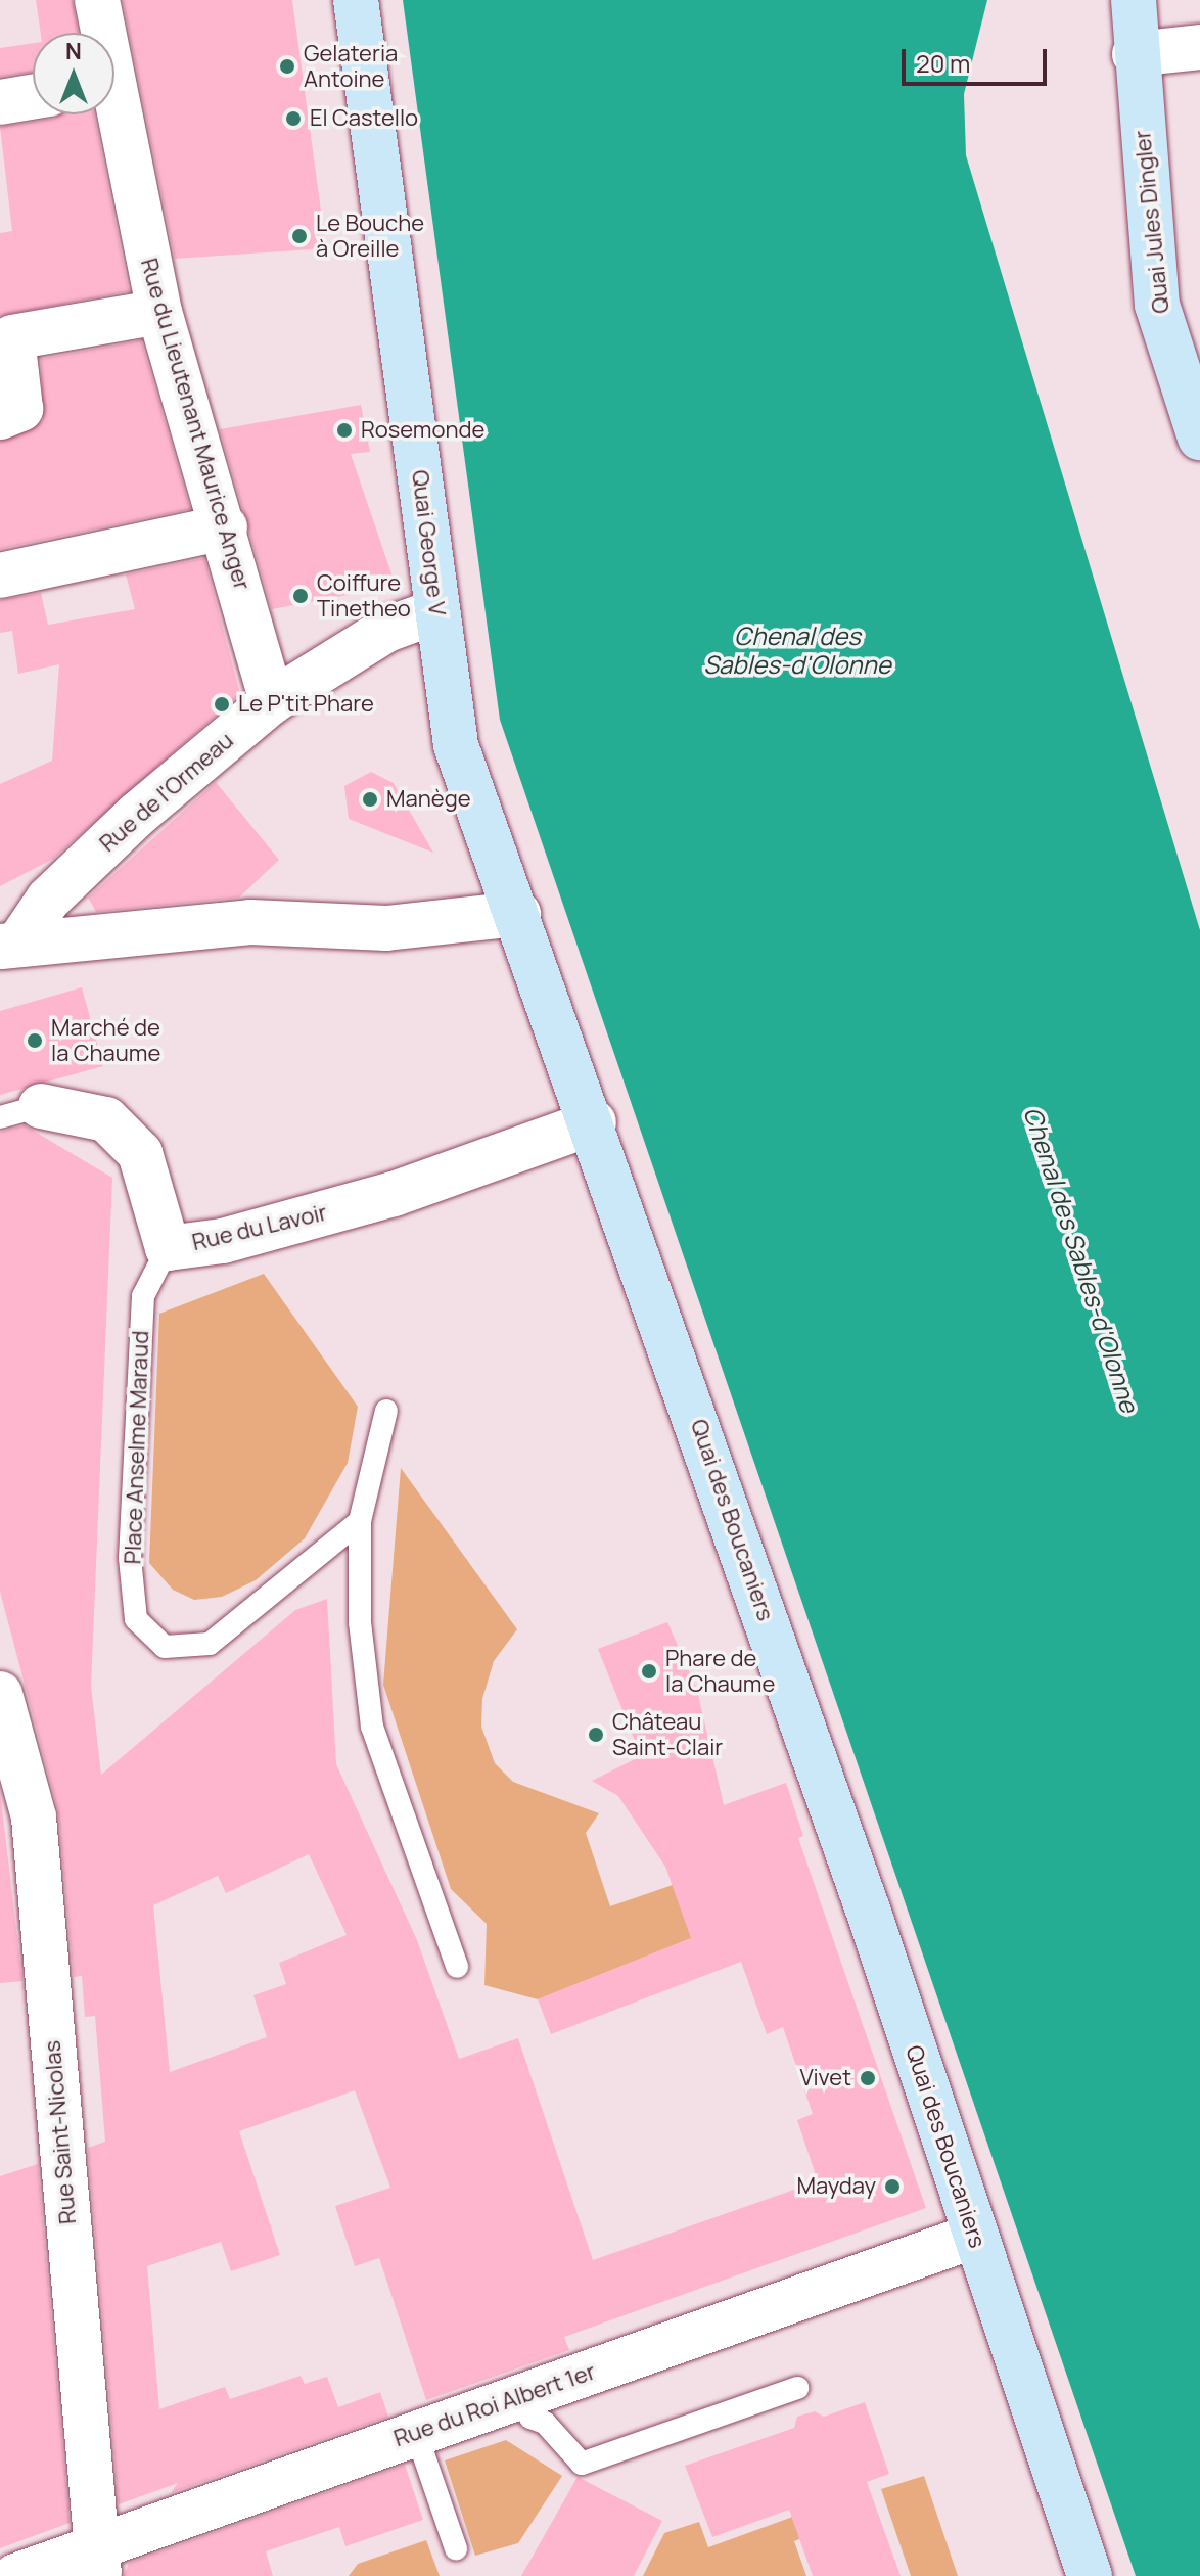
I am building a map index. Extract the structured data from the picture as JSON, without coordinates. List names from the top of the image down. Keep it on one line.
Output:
{"streets":{"street":["Quai Jules Dingler","Rue du Lieutenant Maurice Anger","Quai George V","Rue de l'Ormeau","Rue du Lavoir","Quai des Boucaniers","Rue Saint-Nicolas","Rue du Roi Albert 1er"],"lane":["Place Anselme Maraud"]},"crossings":[["Rue du Lieutenant Maurice Anger","Rue de l'Ormeau"],["Quai George V","Rue de l'Ormeau"],["Quai George V","Quai des Boucaniers"],["Rue du Lavoir","Place Anselme Maraud"],["Rue du Lavoir","Quai des Boucaniers"],["Quai des Boucaniers","Rue du Roi Albert 1er"],["Rue Saint-Nicolas","Rue du Roi Albert 1er"]],"water":["Chenal des Sables-d'Olonne"],"places":["Gelateria Antoine","El Castello","Le Bouche à Oreille","Rosemonde","Coiffure Tinetheo","Le P'tit Phare","Manège","Marché de la Chaume","Phare de la Chaume","Château Saint-Clair","Vivet","Mayday"],"scale_bar":"20 m","north":"top"}
